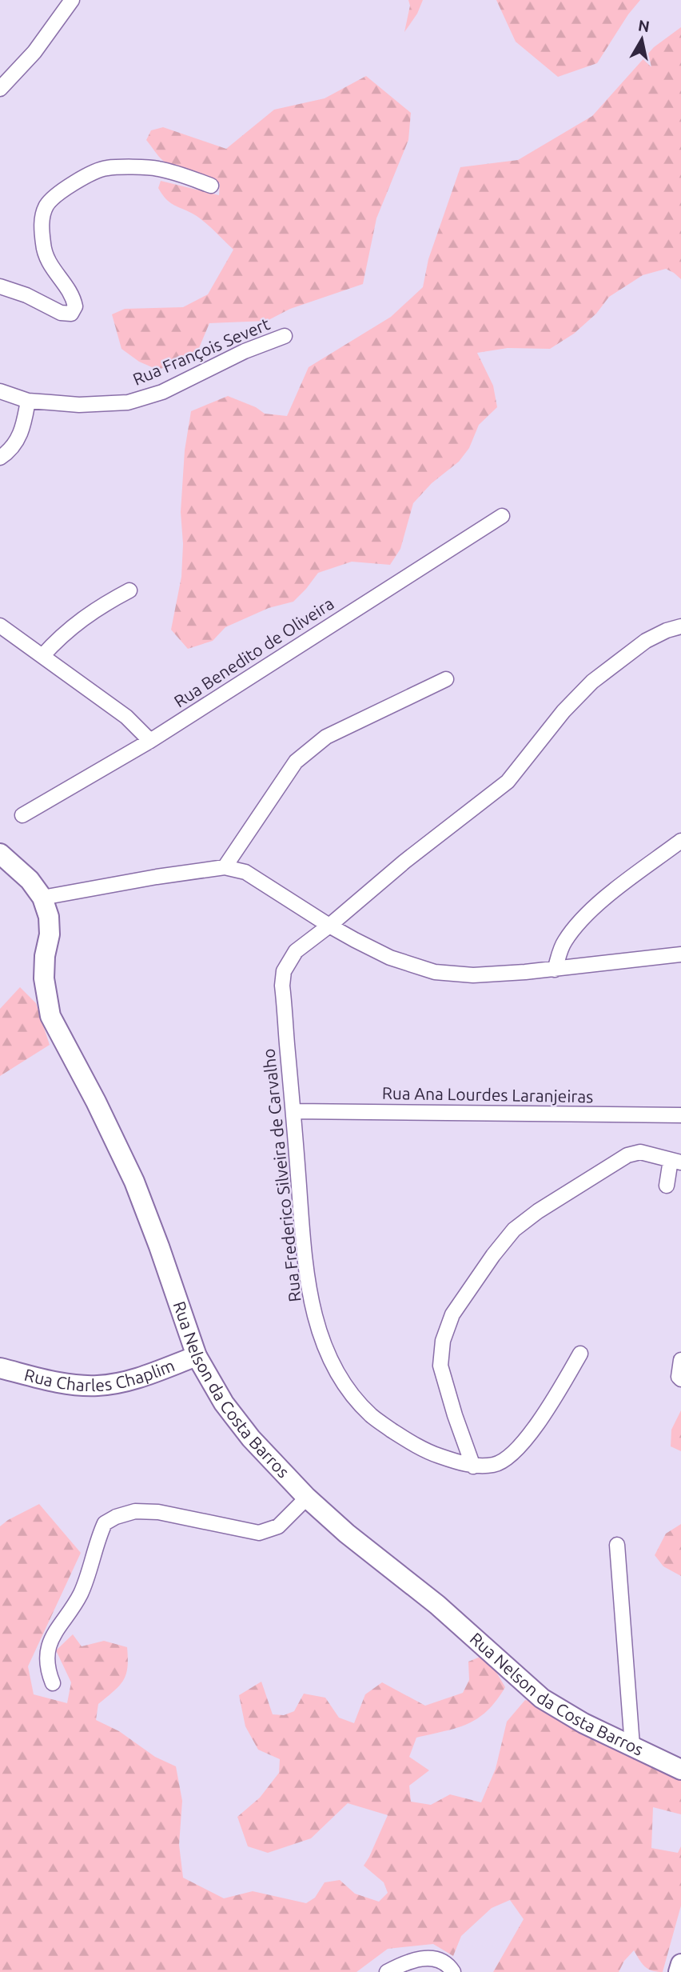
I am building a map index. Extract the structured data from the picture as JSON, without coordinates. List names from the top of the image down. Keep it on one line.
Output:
{"streets":{"street":["Rua François Severt","Rua Benedito de Oliveira","Rua Ana Lourdes Laranjeiras","Rua Frederico Silveira de Carvalho","Rua Charles Chaplim","Rua Nelson da Costa Barros"]},"crossings":[["Rua Ana Lourdes Laranjeiras","Rua Frederico Silveira de Carvalho"],["Rua Charles Chaplim","Rua Nelson da Costa Barros"]],"north":"top"}
